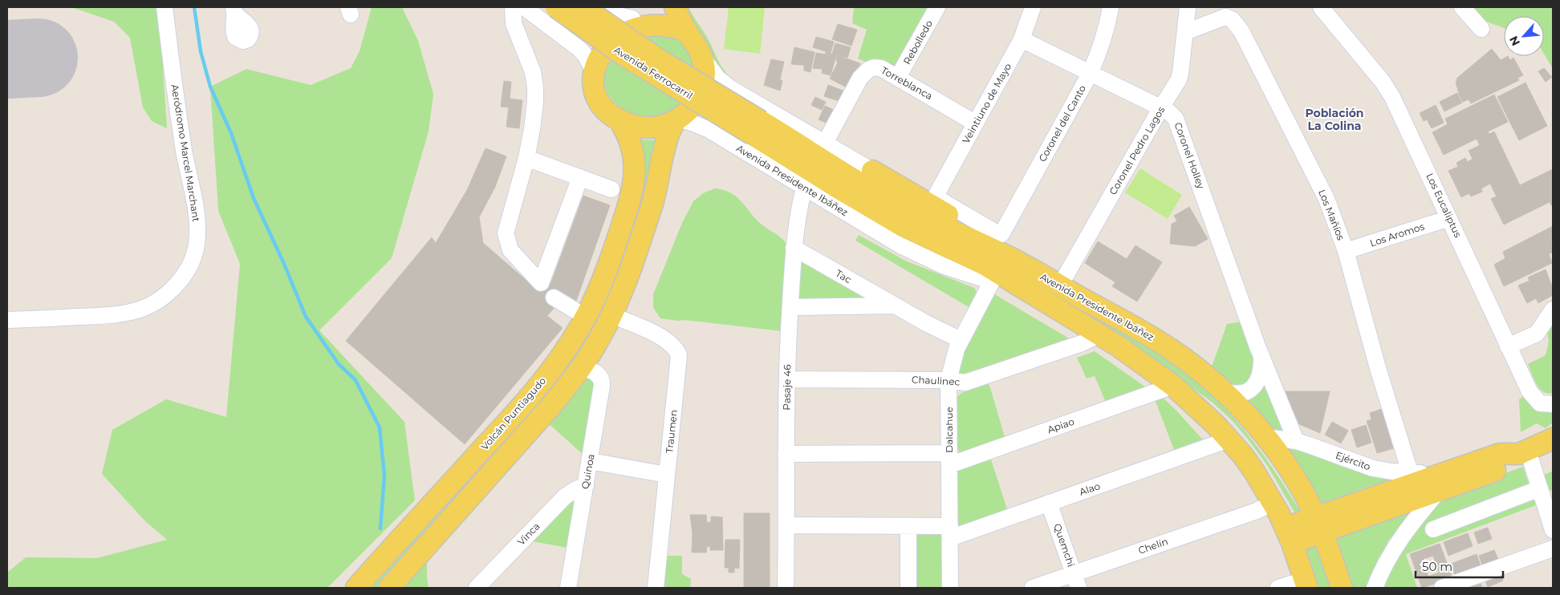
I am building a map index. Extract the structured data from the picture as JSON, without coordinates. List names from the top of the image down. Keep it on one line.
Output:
{"streets":{"main road":["Avenida Ferrocarril","Avenida Presidente Ibáñez","Volcán Puntiagudo","Ejército"],"street":["Rebolledo","Torreblanca","Veintiuno de Mayo","Coronel del Canto","Coronel Pedro Lagos","Aeródromo Marcel Marchant","Coronel Holley","Los Eucaliptus","Los Mañíos","Los Aromos","Tac","Chaulinec","Pasaje 46","Apiao","Dalcahue","Traumen","Quinoa","Alao","Vinca","Quemchi","Chelín"]},"crossings":[["Rebolledo","Torreblanca"],["Avenida Ferrocarril","Avenida Presidente Ibáñez"],["Torreblanca","Veintiuno de Mayo"],["Veintiuno de Mayo","Coronel del Canto"],["Veintiuno de Mayo","Coronel Holley"],["Coronel del Canto","Coronel Holley"],["Coronel Pedro Lagos","Coronel Holley"],["Coronel Pedro Lagos","Avenida Presidente Ibáñez"],["Coronel Pedro Lagos","Los Mañíos"],["Coronel Holley","Avenida Presidente Ibáñez"],["Coronel Holley","Ejército"],["Avenida Presidente Ibáñez","Chaulinec"],["Avenida Presidente Ibáñez","Pasaje 46"],["Avenida Presidente Ibáñez","Volcán Puntiagudo"],["Avenida Presidente Ibáñez","Apiao"],["Avenida Presidente Ibáñez","Dalcahue"],["Avenida Presidente Ibáñez","Ejército"],["Avenida Presidente Ibáñez","Alao"],["Avenida Presidente Ibáñez","Chelín"],["Los Eucaliptus","Los Aromos"],["Los Mañíos","Los Aromos"],["Los Mañíos","Ejército"],["Tac","Pasaje 46"],["Tac","Dalcahue"],["Chaulinec","Pasaje 46"],["Chaulinec","Dalcahue"],["Pasaje 46","Apiao"],["Pasaje 46","Alao"],["Apiao","Dalcahue"],["Dalcahue","Alao"],["Quinoa","Vinca"],["Alao","Quemchi"],["Quemchi","Chelín"]],"districts":["Población La Colina"],"scale_bar":"50 m","north":"bottom left"}
